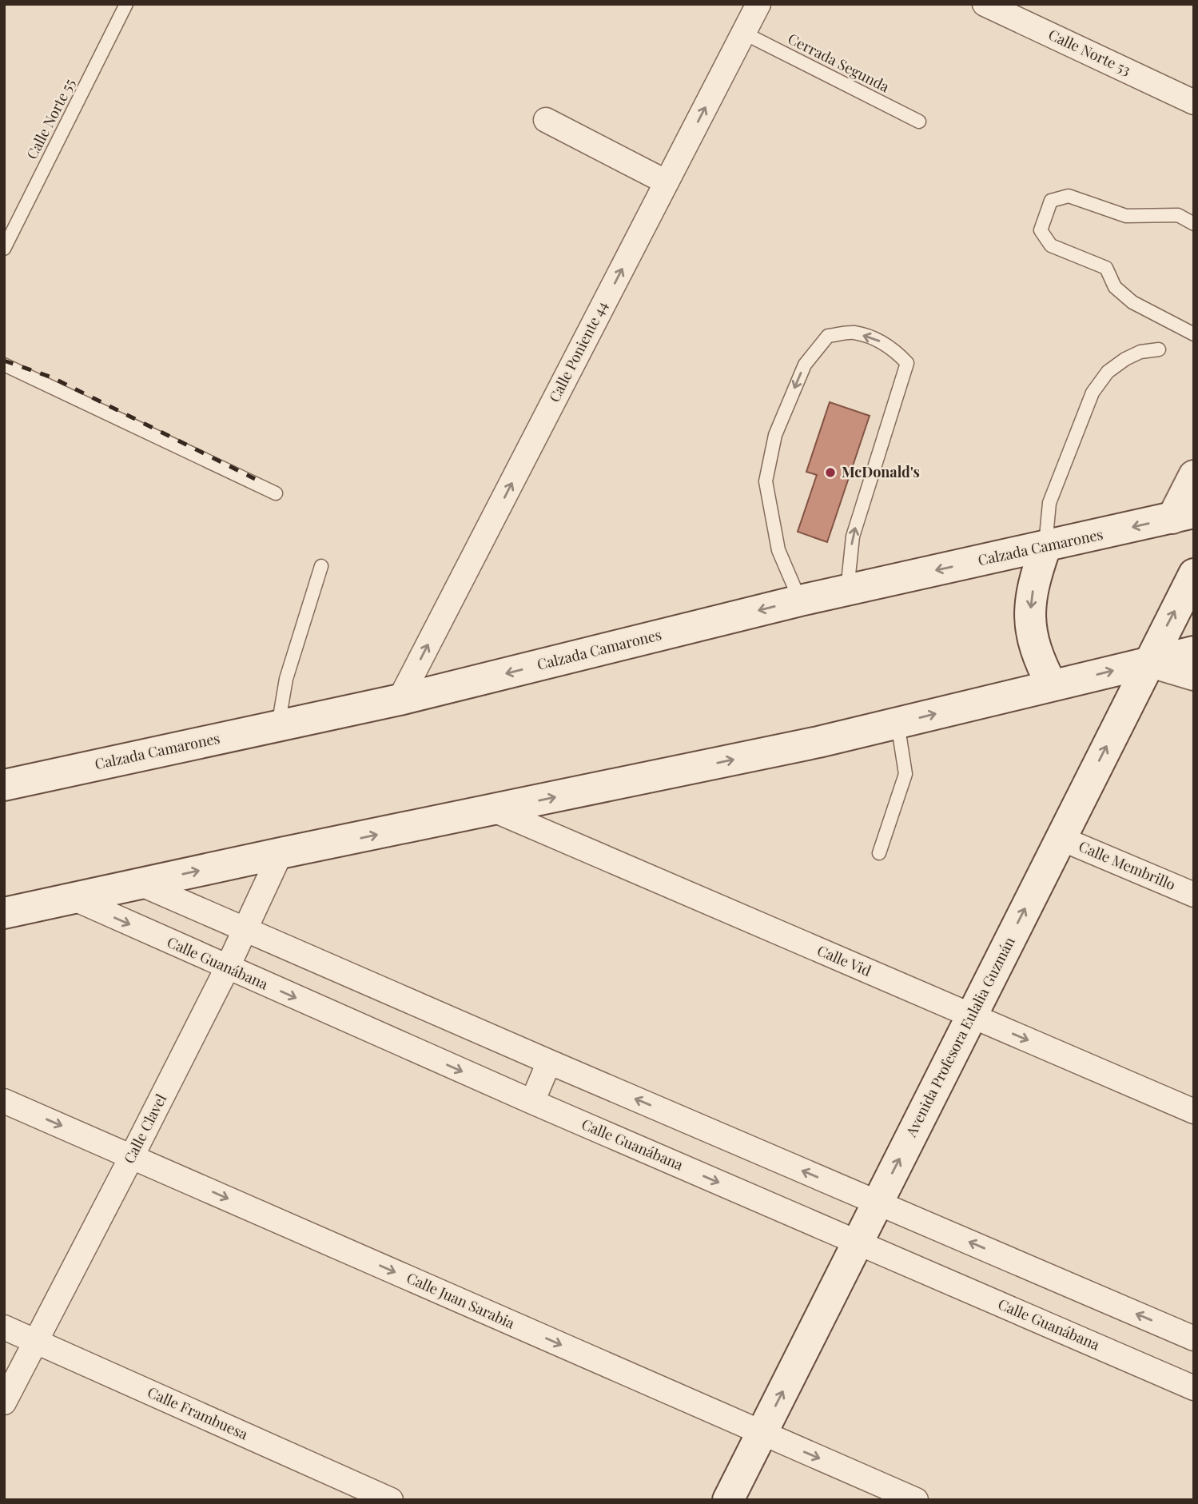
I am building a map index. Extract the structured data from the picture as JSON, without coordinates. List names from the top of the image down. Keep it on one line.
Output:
{"streets":{"main road":["Calzada Camarones","Avenida Profesora Eulalia Guzmán"],"street":["Calle Norte 53","Calle Poniente 44","Calle Membrillo","Calle Vid","Calle Guanábana","Calle Clavel","Calle Juan Sarabia","Calle Frambuesa"],"lane":["Cerrada Segunda","Calle Norte 55"]},"crossings":[["Cerrada Segunda","Calle Poniente 44"],["Calle Poniente 44","Calzada Camarones"],["Calle Membrillo","Avenida Profesora Eulalia Guzmán"],["Calle Vid","Avenida Profesora Eulalia Guzmán"],["Calle Guanábana","Avenida Profesora Eulalia Guzmán"],["Calle Guanábana","Calle Clavel"],["Avenida Profesora Eulalia Guzmán","Calle Juan Sarabia"],["Calle Clavel","Calle Juan Sarabia"],["Calle Clavel","Calle Frambuesa"]],"one_way":["Calle Poniente 44","Avenida Profesora Eulalia Guzmán","Calle Juan Sarabia"],"places":["McDonald's"]}
